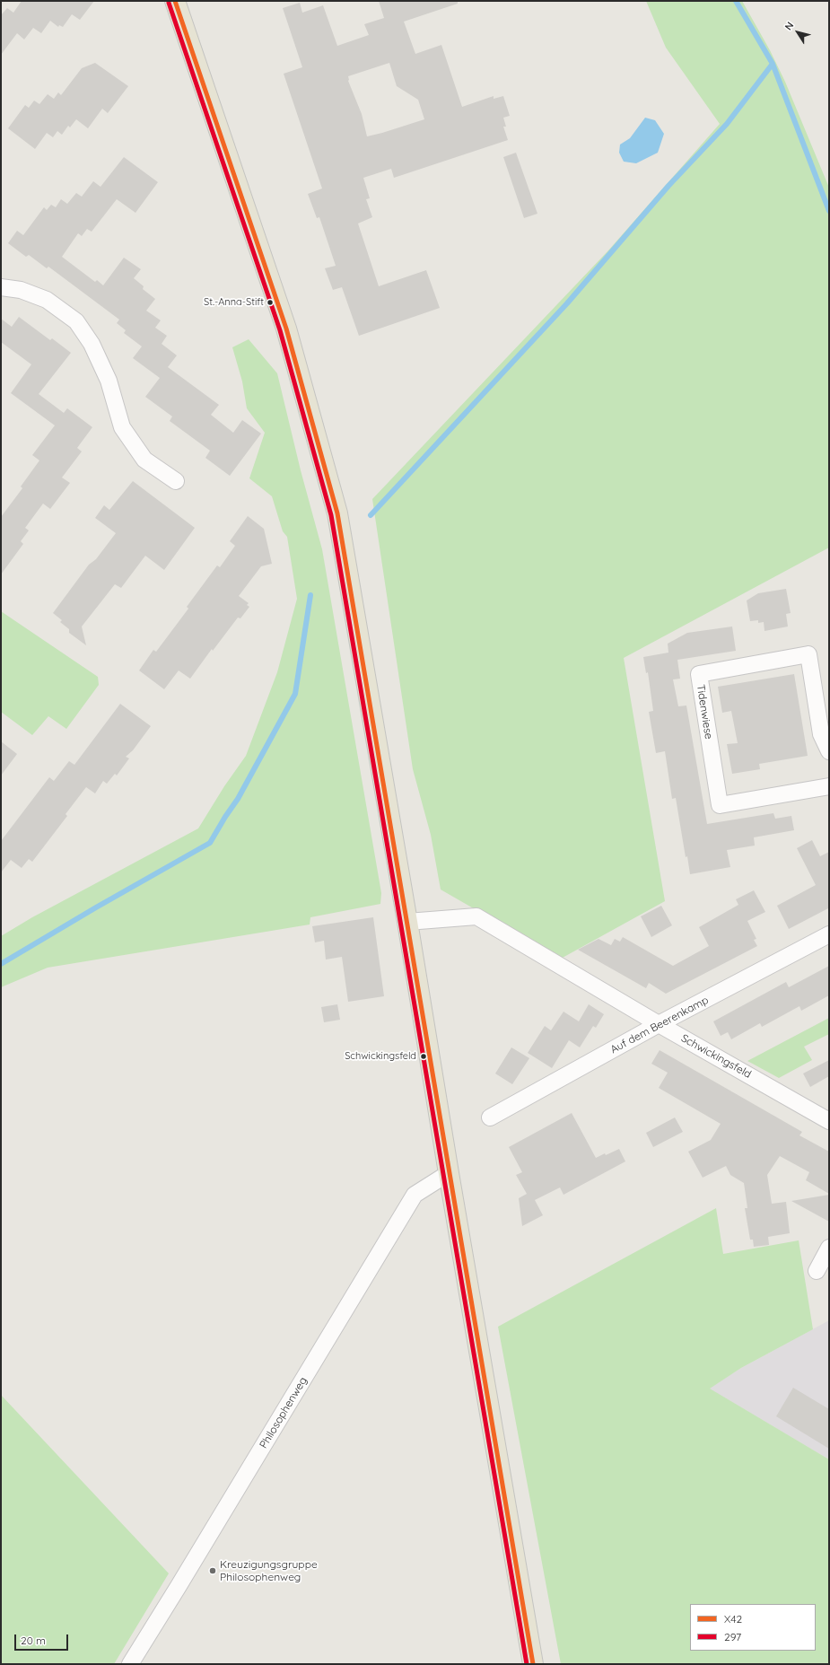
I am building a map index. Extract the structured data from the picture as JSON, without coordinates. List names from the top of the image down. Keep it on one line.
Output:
{"streets":{"street":["Tidenwiese","Auf dem Beerenkamp","Schwickingsfeld","Philosophenweg"]},"crossings":[["Auf dem Beerenkamp","Schwickingsfeld"]],"places":["St.-Anna-Stift","Schwickingsfeld","Kreuzigungsgruppe Philosophenweg"],"lines":["transit line X42","transit line 297"],"legend":["X42","297"],"scale_bar":"20 m","north":"top left"}
